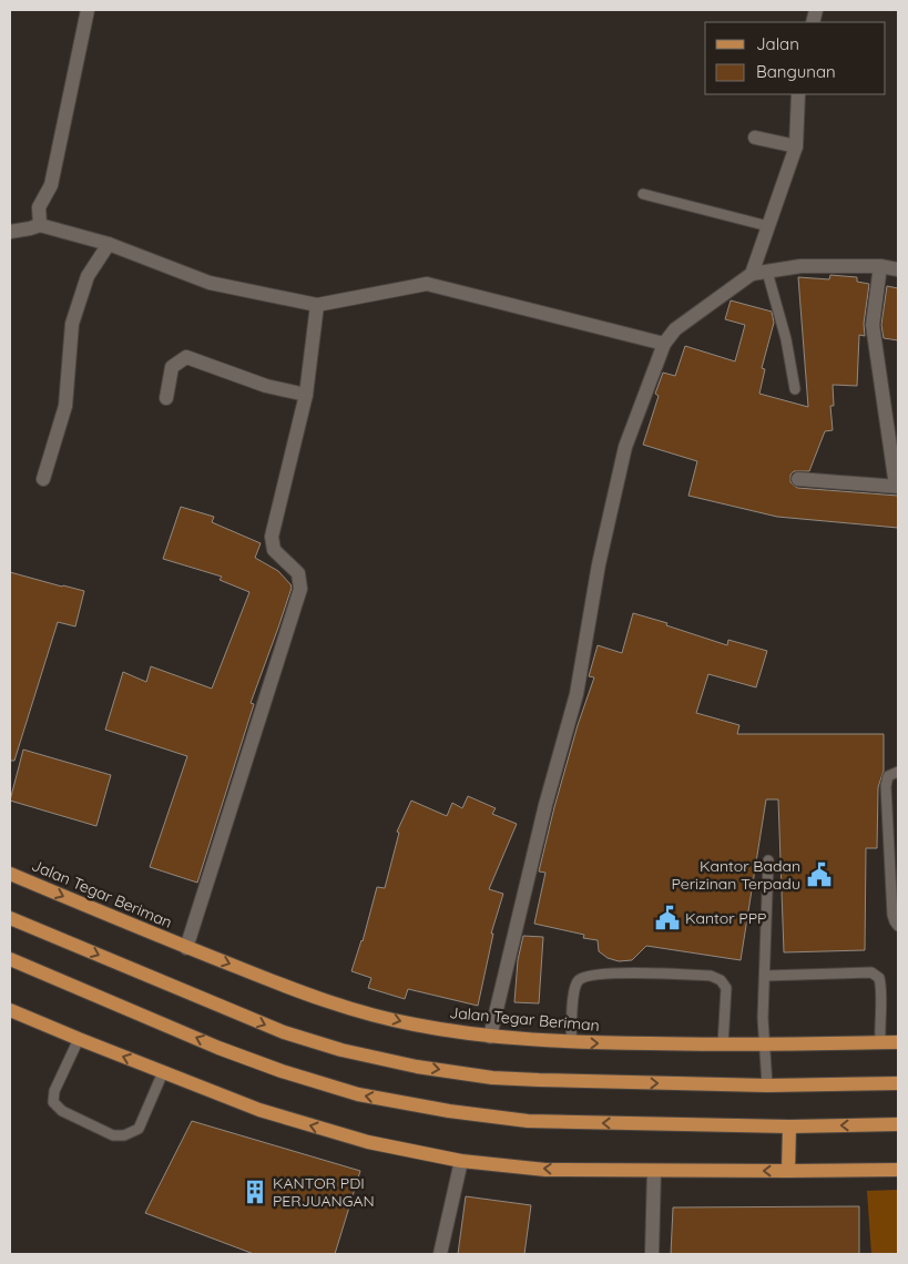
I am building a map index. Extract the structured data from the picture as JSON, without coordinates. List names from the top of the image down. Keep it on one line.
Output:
{"streets":{"main road":["Jalan Tegar Beriman"]},"places":{"public building":["Kantor Badan Perizinan Terpadu","Kantor PPP"],"building":["KANTOR PDI PERJUANGAN"]},"legend":["Jalan","Bangunan"]}
